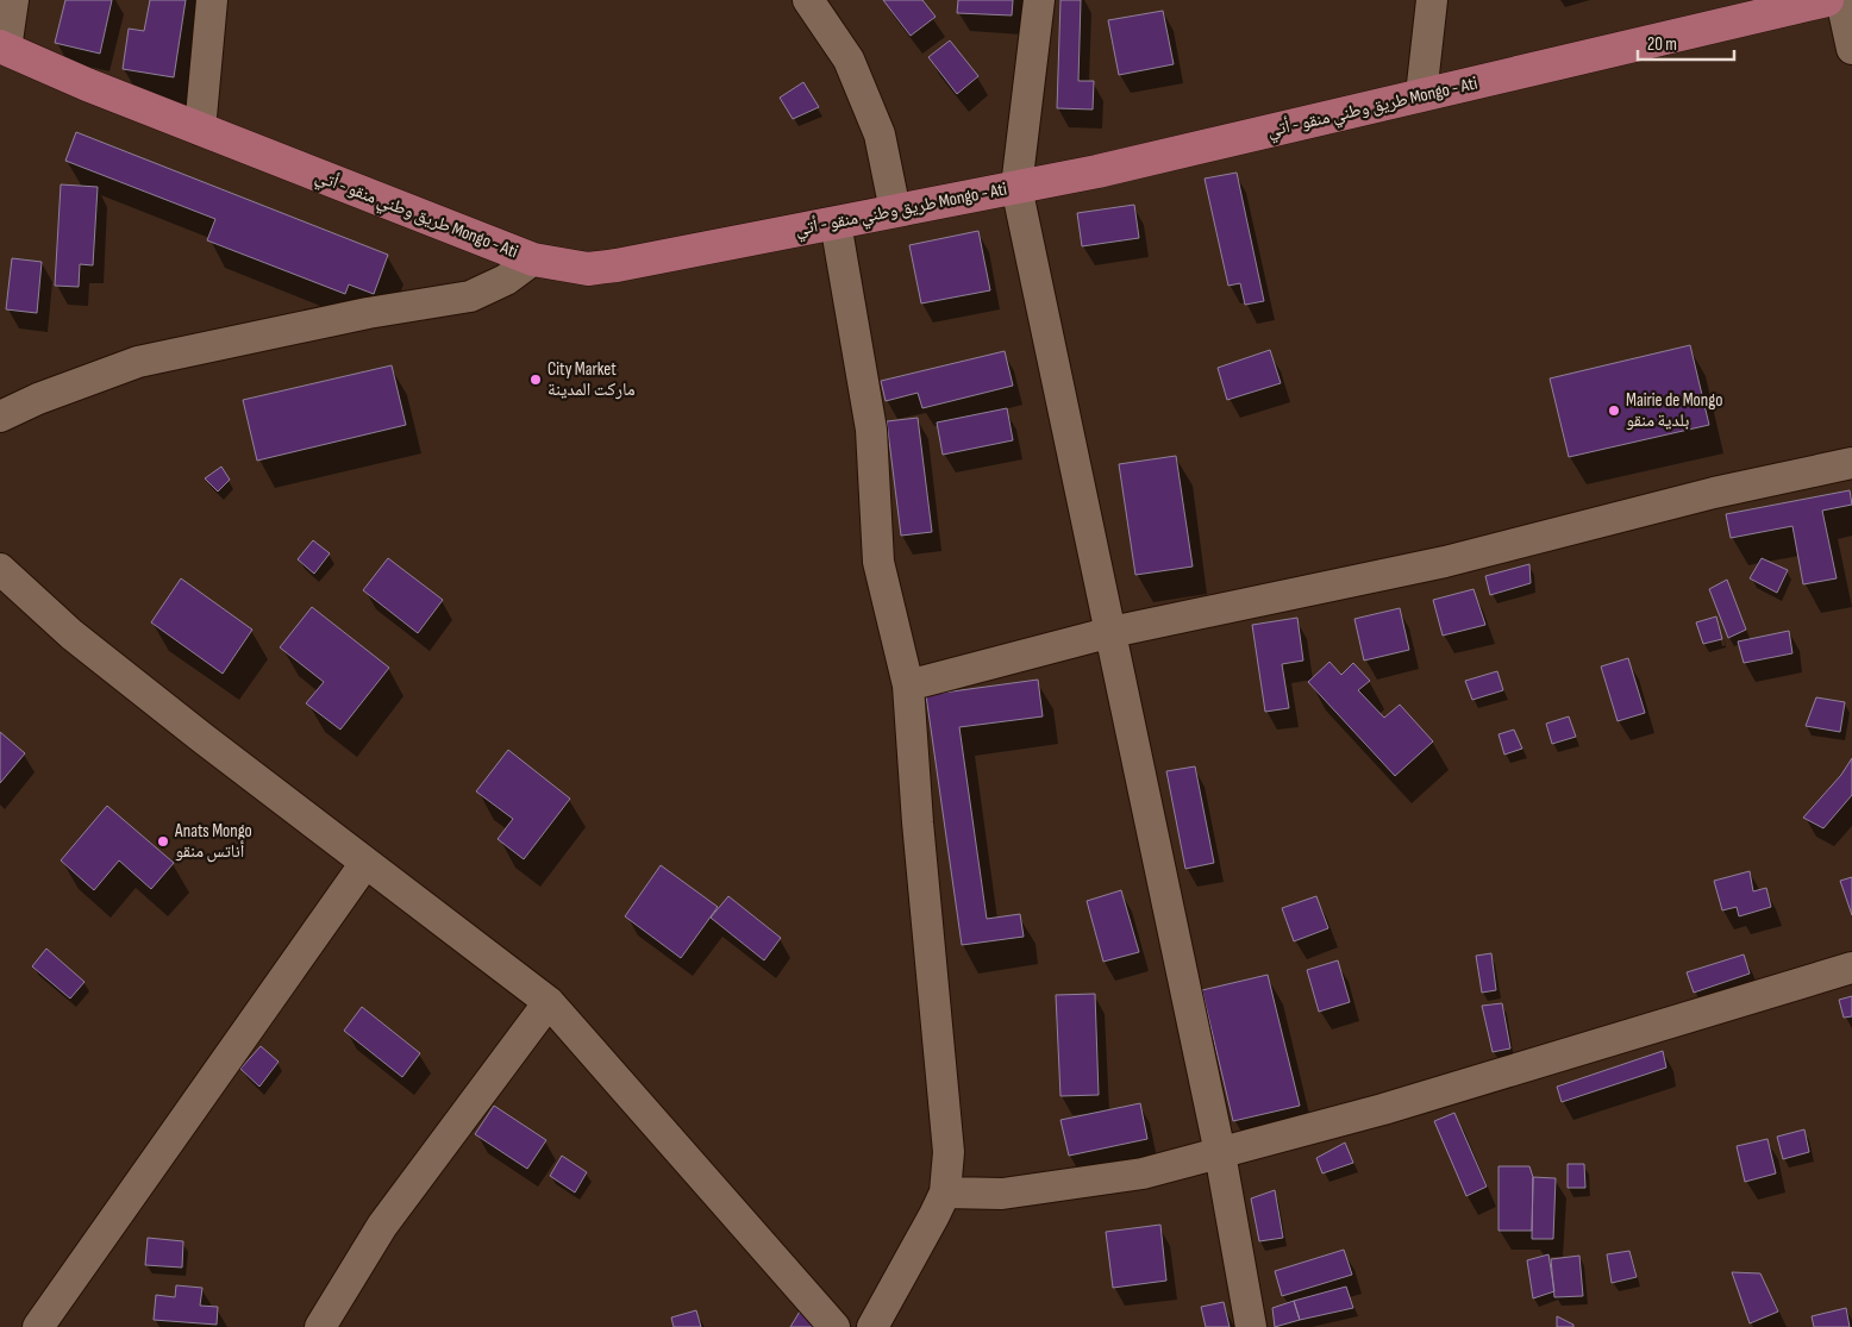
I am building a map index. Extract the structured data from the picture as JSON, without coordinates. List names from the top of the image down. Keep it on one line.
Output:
{"streets":{"main road":["طريق وطني منقو - أتي Mongo - Ati"]},"places":["City Market ماركت المدينة","Mairie de Mongo بلدية منقو","Anats Mongo أناتس منقو"],"scale_bar":"20 m"}
